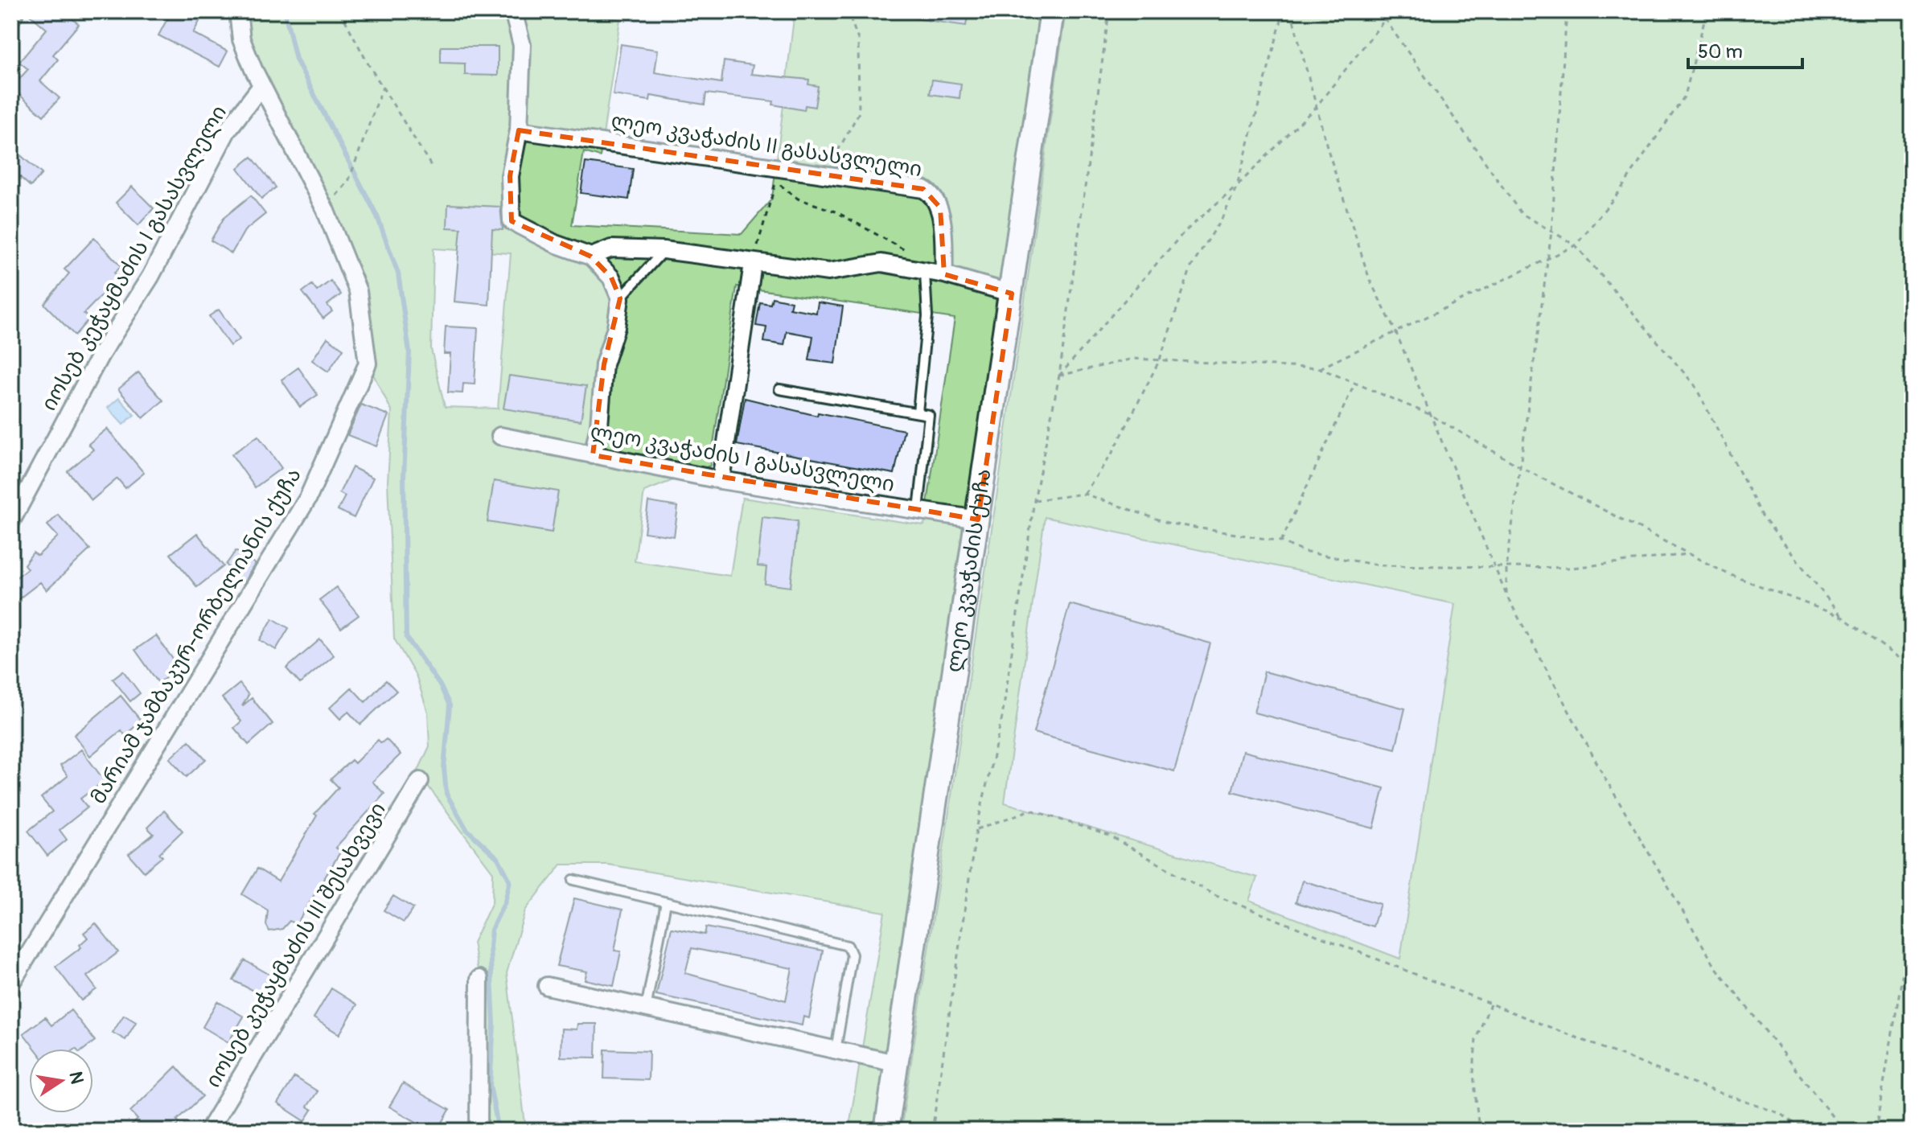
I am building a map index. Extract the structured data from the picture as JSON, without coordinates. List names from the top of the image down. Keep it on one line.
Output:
{"streets":{"main road":["ლეო კვაჭაძის ქუჩა"],"street":["ლეო კვაჭაძის II გასასვლელი","იოსებ კეჭაყმაძის I გასასვლელი","ლეო კვაჭაძის I გასასვლელი","მარიამ ჯამბაკურ-ორბელიანის ქუჩა","იოსებ კეჭაყმაძის III შესახვევი"]},"crossings":[["იოსებ კეჭაყმაძის I გასასვლელი","მარიამ ჯამბაკურ-ორბელიანის ქუჩა"],["ლეო კვაჭაძის I გასასვლელი","ლეო კვაჭაძის ქუჩა"]],"scale_bar":"50 m","north":"right"}
